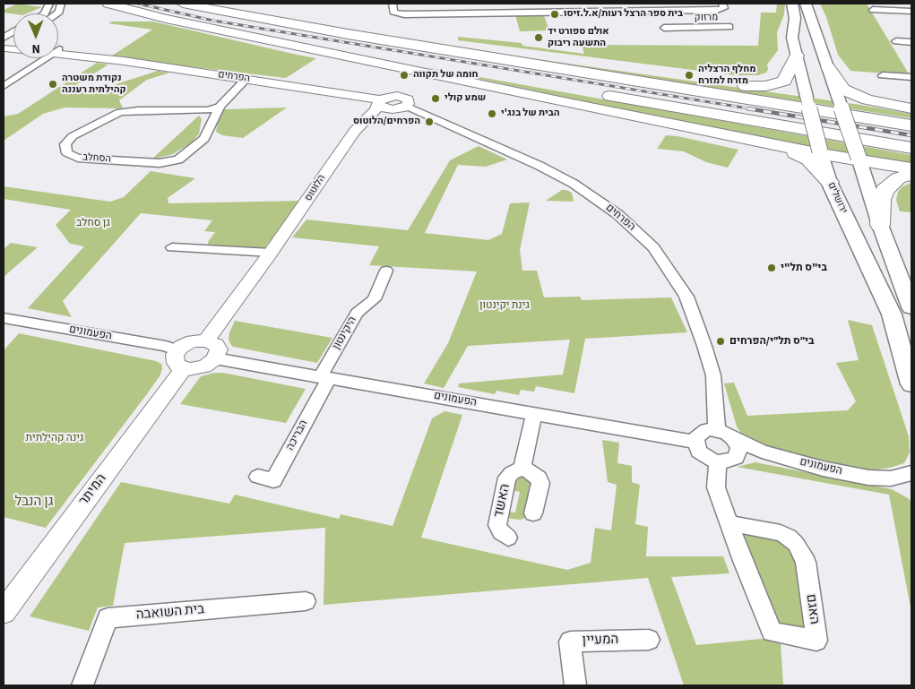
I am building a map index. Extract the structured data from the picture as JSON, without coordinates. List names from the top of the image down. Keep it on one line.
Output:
{"streets":{"main road":["ירושלים"],"street":["מרזוק","הפרחים","הסחלב","הלוטוס","הפעמונים","היקינטון","הבריכה","המיתר","האשד","האגם","בית השואבה","המעיין"]},"crossings":[["הפרחים","הסחלב"],["הפרחים","הלוטוס"],["הפרחים","הפעמונים"],["הפרחים","האגם"],["הלוטוס","הפעמונים"],["הלוטוס","המיתר"],["הפעמונים","היקינטון"],["הפעמונים","הבריכה"],["הפעמונים","המיתר"],["הפעמונים","האגם"],["היקינטון","הבריכה"]],"parks":["גן סחלב","גינת יקינטון","גינה קהילתית","גן הנבל"],"places":["בית ספר הרצל רעות/א.ל.זיסו","אולם ספורט יד התשעה ריבוק","חומה של תקווה","מחלף הרצליה מזרח למזרח","נקודת משטרה קהילתית רעננה","שמע קולי","הבית של בנג'י","הפרחים/הלוטוס","בי\"ס תל\"י","בי״ס תל״י/הפרחים"],"north":"bottom"}
